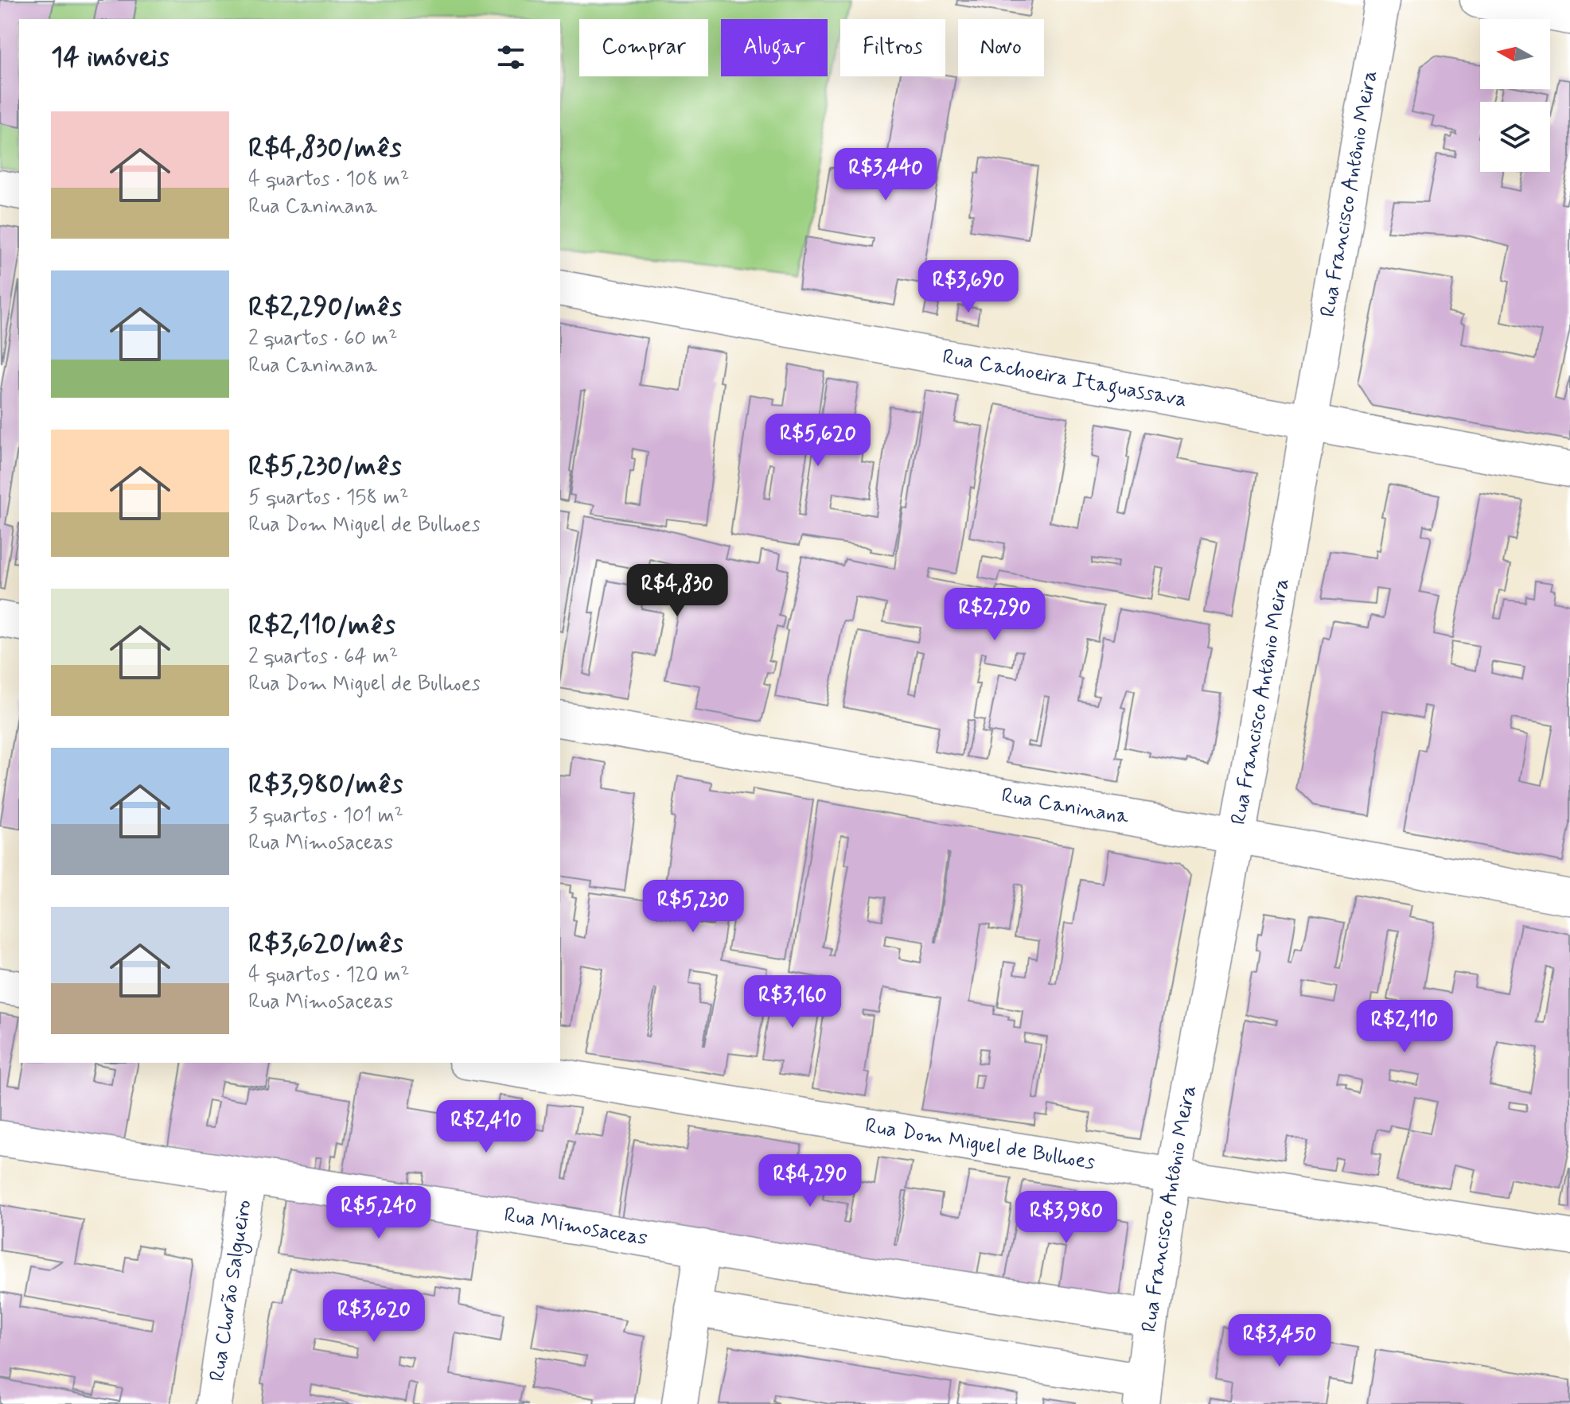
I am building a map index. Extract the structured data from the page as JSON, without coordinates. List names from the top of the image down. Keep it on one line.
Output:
{"streets":{"street":["Rua Francisco Antônio Meira","Rua Cachoeira Itaguassava","Rua Caninana","Rua Dom Miguel de Bulhoes","Rua Mimosaceas","Rua Chorão Salgueiro"]},"crossings":[["Rua Francisco Antônio Meira","Rua Cachoeira Itaguassava"],["Rua Francisco Antônio Meira","Rua Caninana"],["Rua Francisco Antônio Meira","Rua Dom Miguel de Bulhoes"],["Rua Francisco Antônio Meira","Rua Mimosaceas"],["Rua Mimosaceas","Rua Chorão Salgueiro"]],"north":"left","page":{"chip":["Comprar","Alugar","Filtros","Novo"],"heading":"14 imóveis","list":[{"name":"R$4,830/mês","note":"4 quartos · 108 m² · Rua Caninana"},{"name":"R$2,290/mês","note":"2 quartos · 60 m² · Rua Caninana"},{"name":"R$5,230/mês","note":"5 quartos · 158 m² · Rua Dom Miguel de Bulhoes"},{"name":"R$2,110/mês","note":"2 quartos · 64 m² · Rua Dom Miguel de Bulhoes"},{"name":"R$3,980/mês","note":"3 quartos · 101 m² · Rua Mimosaceas"},{"name":"R$3,620/mês","note":"4 quartos · 120 m² · Rua Mimosaceas"}],"price":["R$3,440","R$3,690","R$5,620","R$4,830","R$2,290","R$5,230","R$3,160","R$2,110","R$2,410","R$4,290","R$5,240","R$3,980","R$3,620","R$3,450"]}}
